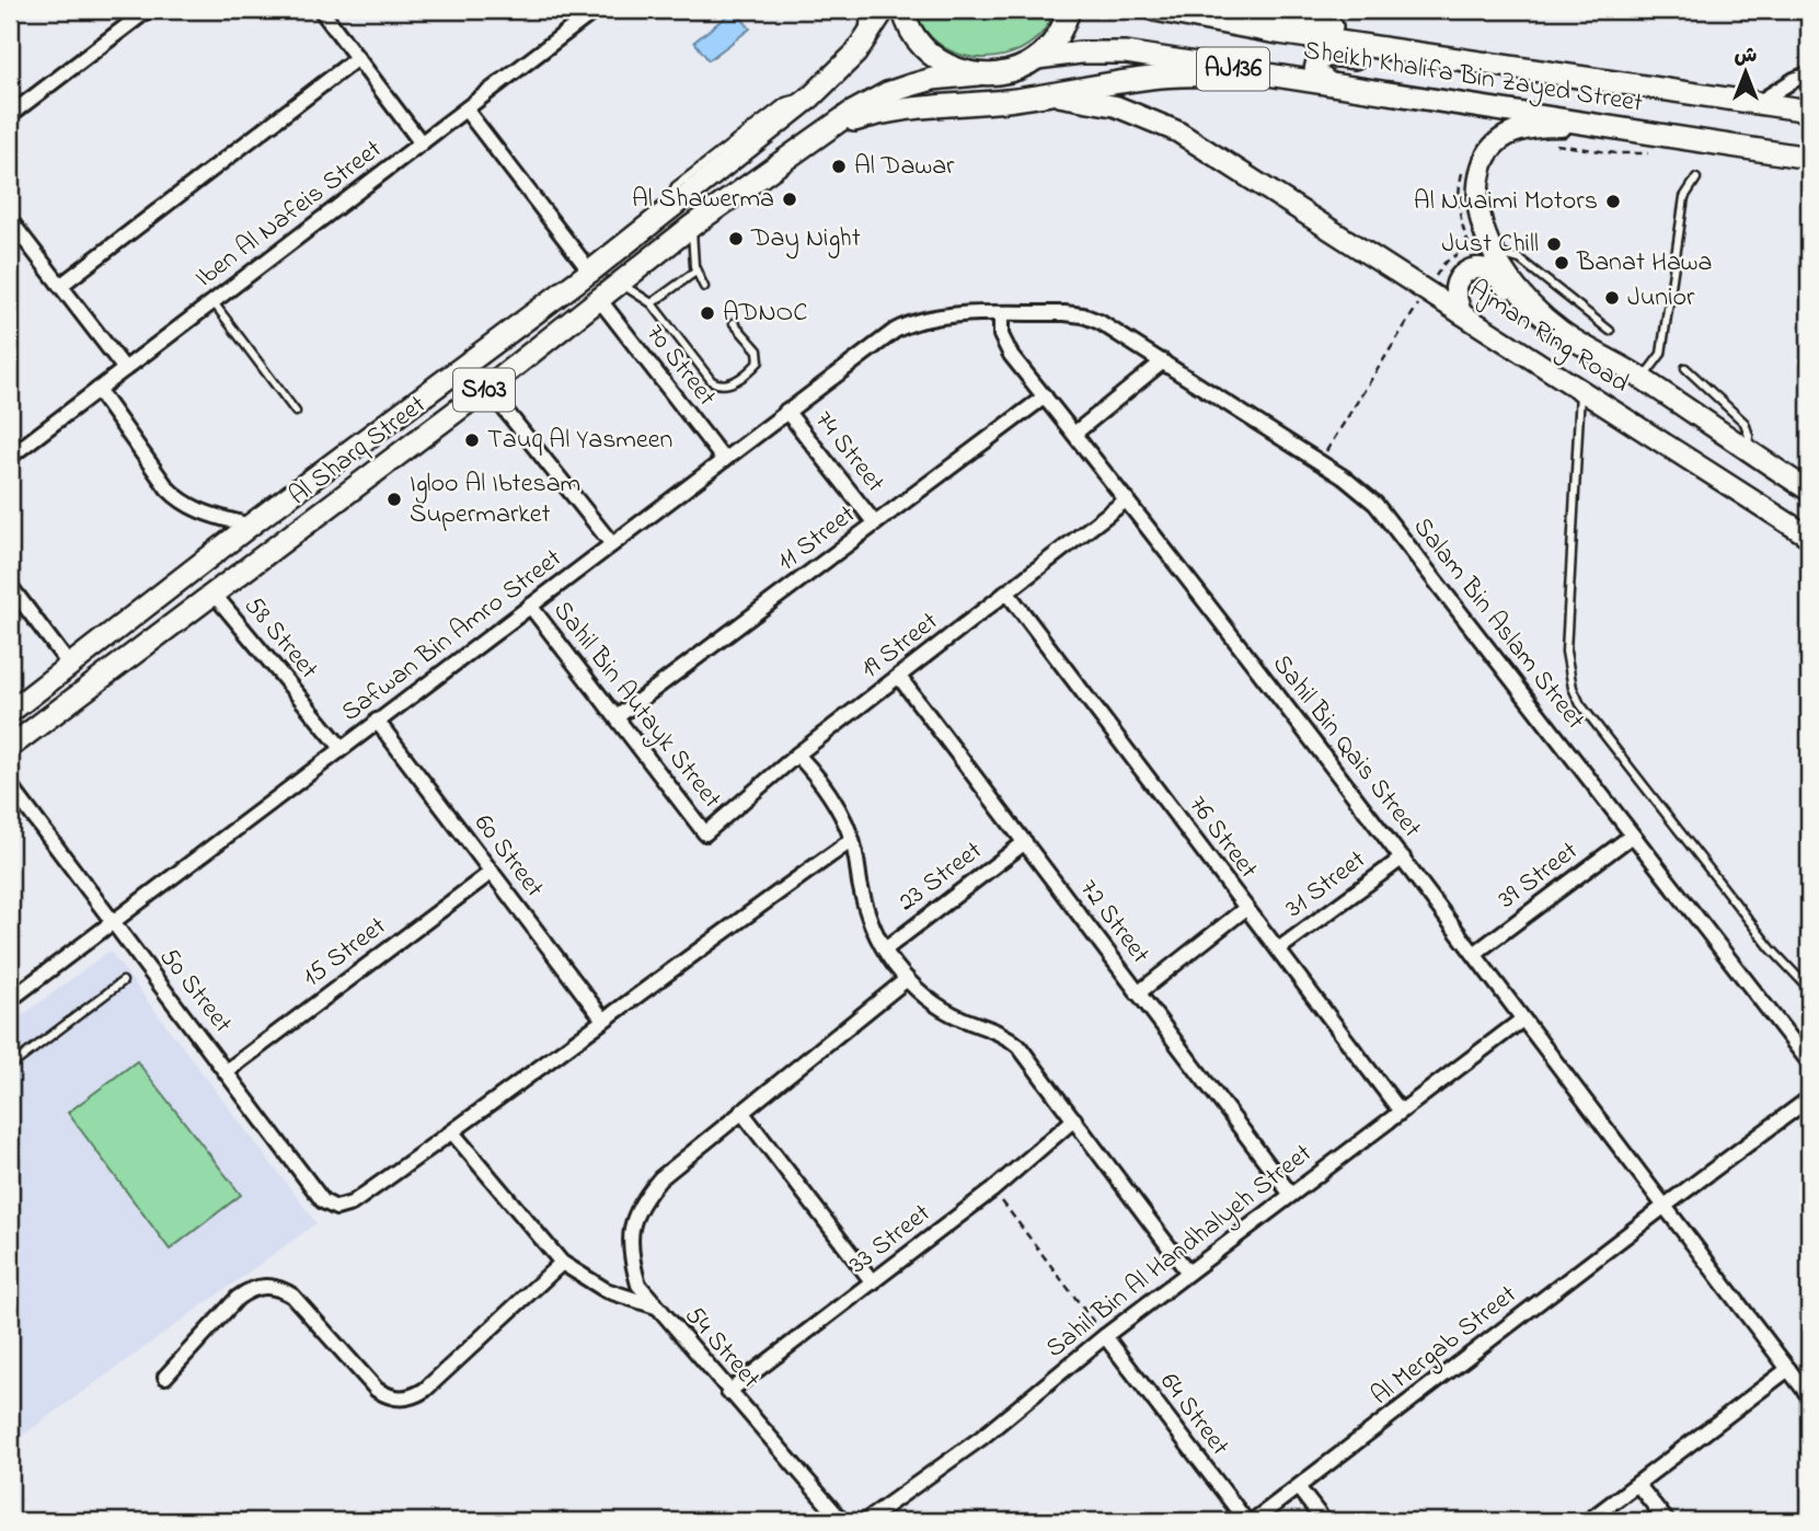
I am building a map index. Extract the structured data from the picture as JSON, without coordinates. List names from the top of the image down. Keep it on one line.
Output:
{"streets":{"main road":["AJ136","Sheikh Khalifa Bin Zayed Street","Ajman Ring Road","S103","Al Sharq Street"],"street":["Iben Al Nafeis Street","70 Street","74 Street","11 Street","Salam Bin Aslam Street","Safwan Bin Amro Street","58 Street","19 Street","Sahil Bin Autayk Street","Sahil Bin Qais Street","76 Street","60 Street","39 Street","23 Street","31 Street","72 Street","15 Street","50 Street","33 Street","Sahil Bin Al Handhalyeh Street","Al Mergab Street","54 Street","64 Street"]},"crossings":[["Sheikh Khalifa Bin Zayed Street","Ajman Ring Road"],["Sheikh Khalifa Bin Zayed Street","Al Sharq Street"],["70 Street","Al Sharq Street"],["70 Street","Safwan Bin Amro Street"],["Al Sharq Street","58 Street"],["74 Street","11 Street"],["74 Street","Safwan Bin Amro Street"],["11 Street","Sahil Bin Autayk Street"],["11 Street","Sahil Bin Qais Street"],["Salam Bin Aslam Street","Safwan Bin Amro Street"],["Salam Bin Aslam Street","39 Street"],["Safwan Bin Amro Street","58 Street"],["Safwan Bin Amro Street","Sahil Bin Autayk Street"],["Safwan Bin Amro Street","Sahil Bin Qais Street"],["Safwan Bin Amro Street","60 Street"],["Safwan Bin Amro Street","50 Street"],["19 Street","Sahil Bin Autayk Street"],["19 Street","Sahil Bin Qais Street"],["19 Street","76 Street"],["19 Street","72 Street"],["Sahil Bin Qais Street","39 Street"],["Sahil Bin Qais Street","31 Street"],["Sahil Bin Qais Street","Sahil Bin Al Handhalyeh Street"],["Sahil Bin Qais Street","Al Mergab Street"],["76 Street","31 Street"],["76 Street","Sahil Bin Al Handhalyeh Street"],["60 Street","15 Street"],["23 Street","72 Street"],["72 Street","Sahil Bin Al Handhalyeh Street"],["15 Street","50 Street"],["50 Street","54 Street"],["33 Street","54 Street"],["Sahil Bin Al Handhalyeh Street","64 Street"]],"places":["Al Dawar","Al Shawerma","Al Nuaimi Motors","Day Night","Just Chill","Banat Hawa","Junior","ADNOC","Tauq Al Yasmeen","Igloo Al Ibtesam Supermarket"],"north":"top"}
